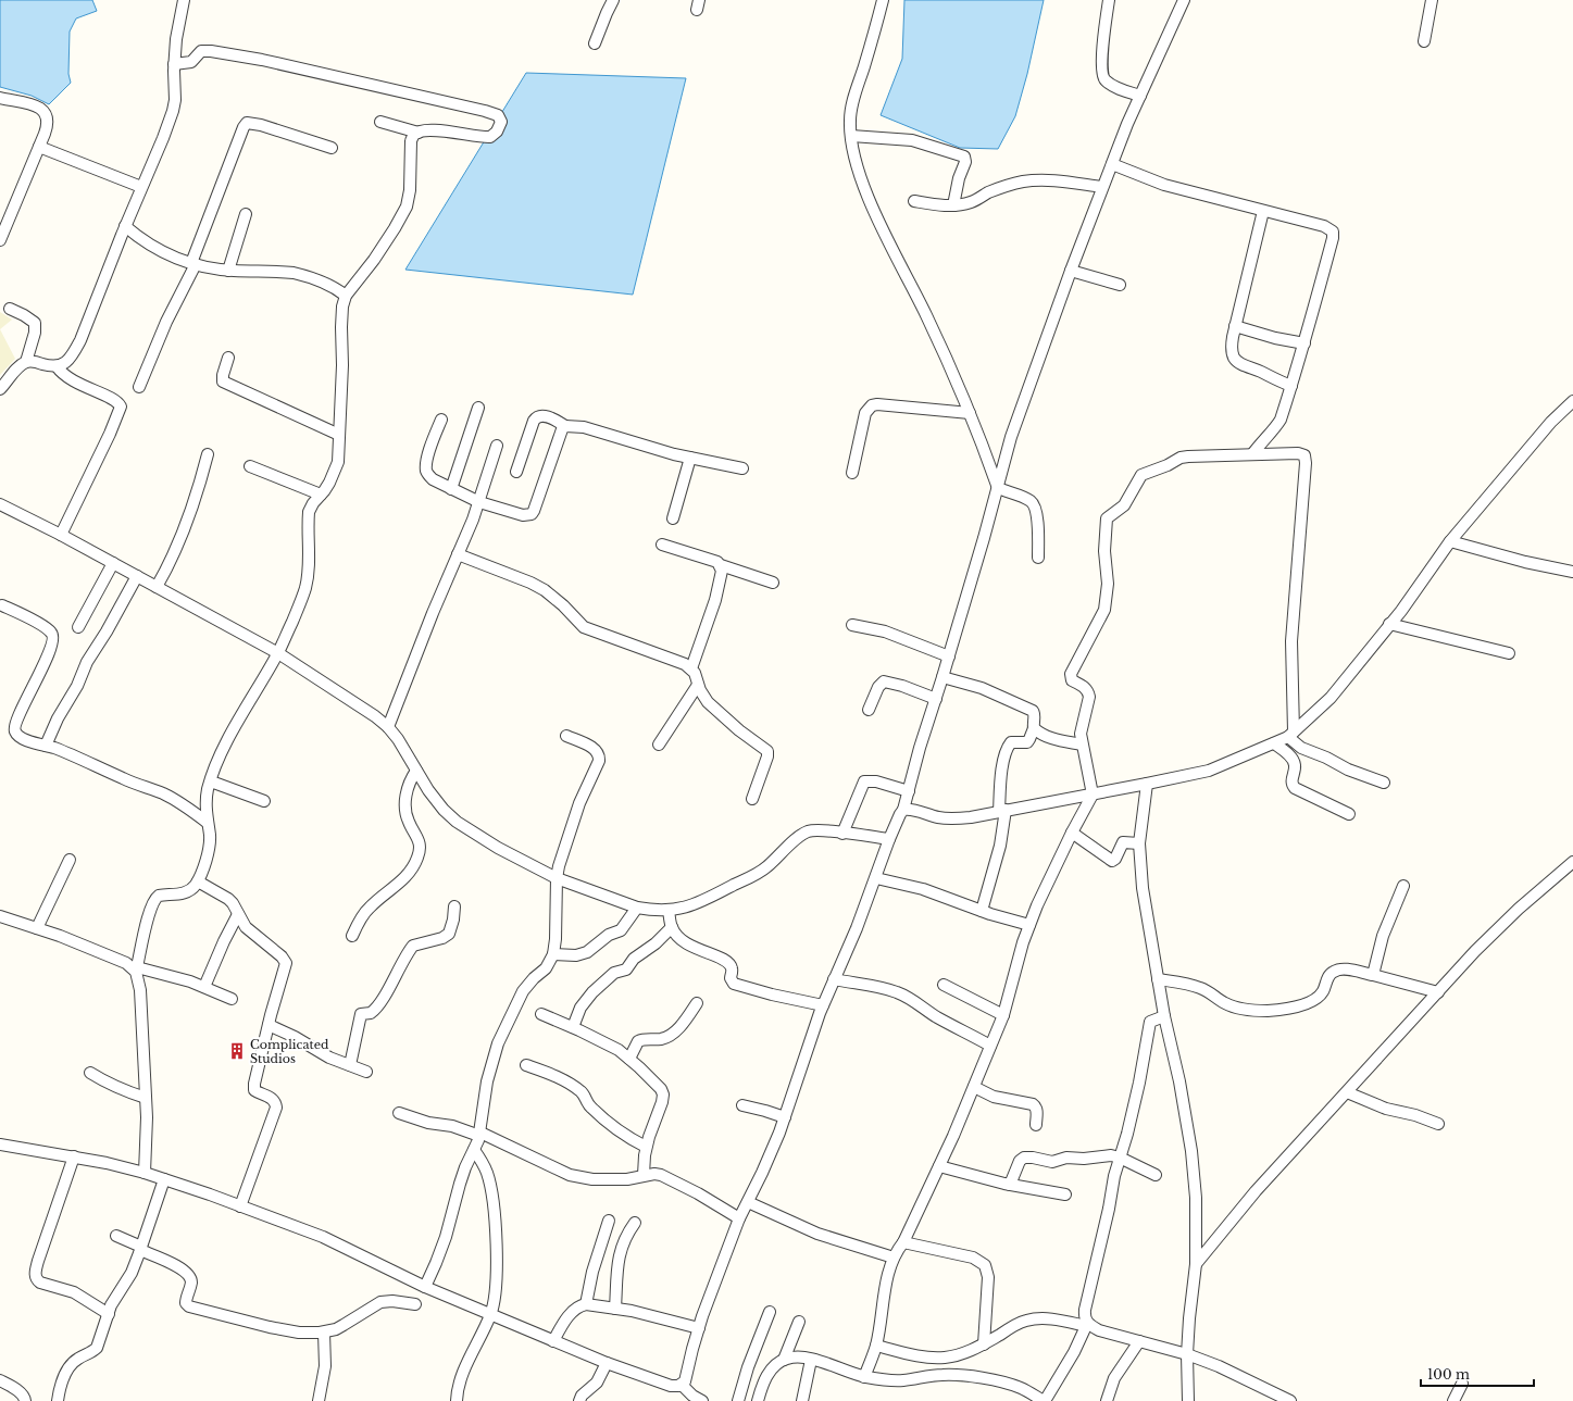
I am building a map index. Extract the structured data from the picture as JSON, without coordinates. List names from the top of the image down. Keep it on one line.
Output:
{"places":{"building":["Complicated Studios"]},"scale_bar":"100 m"}
